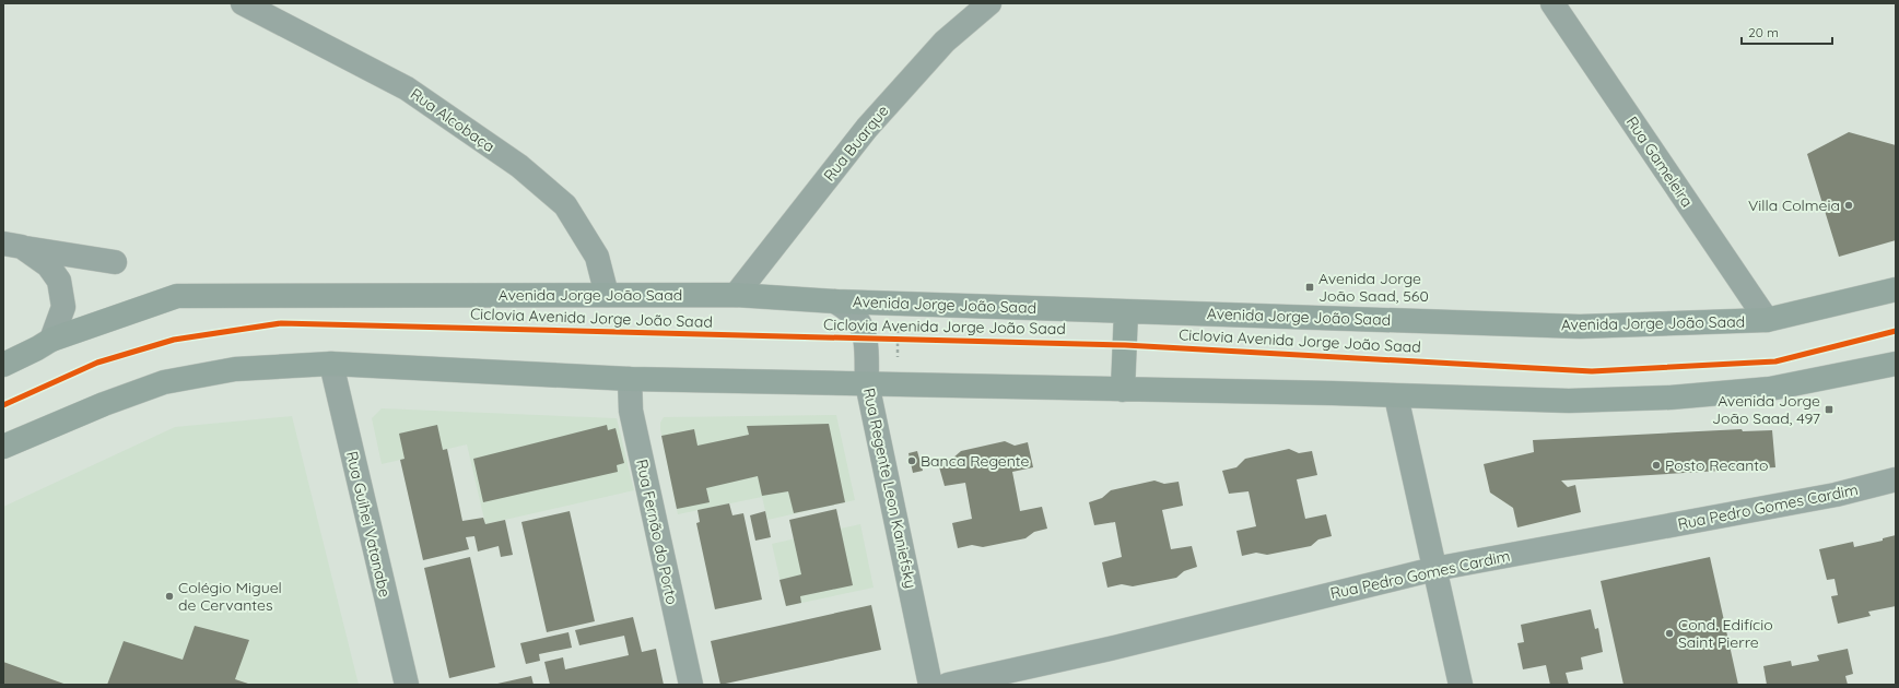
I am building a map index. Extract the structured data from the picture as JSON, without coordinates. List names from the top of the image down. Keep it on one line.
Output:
{"streets":{"main road":["Avenida Jorge João Saad"],"street":["Rua Alcobaça","Rua Buarque","Rua Gameleira","Rua Regente Leon Kaniefsky","Rua Pedro Gomes Cardim","Rua Guihei Vatanabe","Rua Fernão do Porto"],"cycle path":["Ciclovia Avenida Jorge João Saad"]},"crossings":[["Rua Alcobaça","Avenida Jorge João Saad"],["Rua Buarque","Avenida Jorge João Saad"],["Rua Gameleira","Avenida Jorge João Saad"],["Avenida Jorge João Saad","Rua Regente Leon Kaniefsky"],["Ciclovia Avenida Jorge João Saad","Rua Regente Leon Kaniefsky"]],"places":{"other":["Villa Colmeia","Banca Regente","Posto Recanto","Colégio Miguel de Cervantes","Cond. Edifício Saint Pierre"],"transit":["Avenida Jorge João Saad, 560","Avenida Jorge João Saad, 497"]},"scale_bar":"20 m"}
